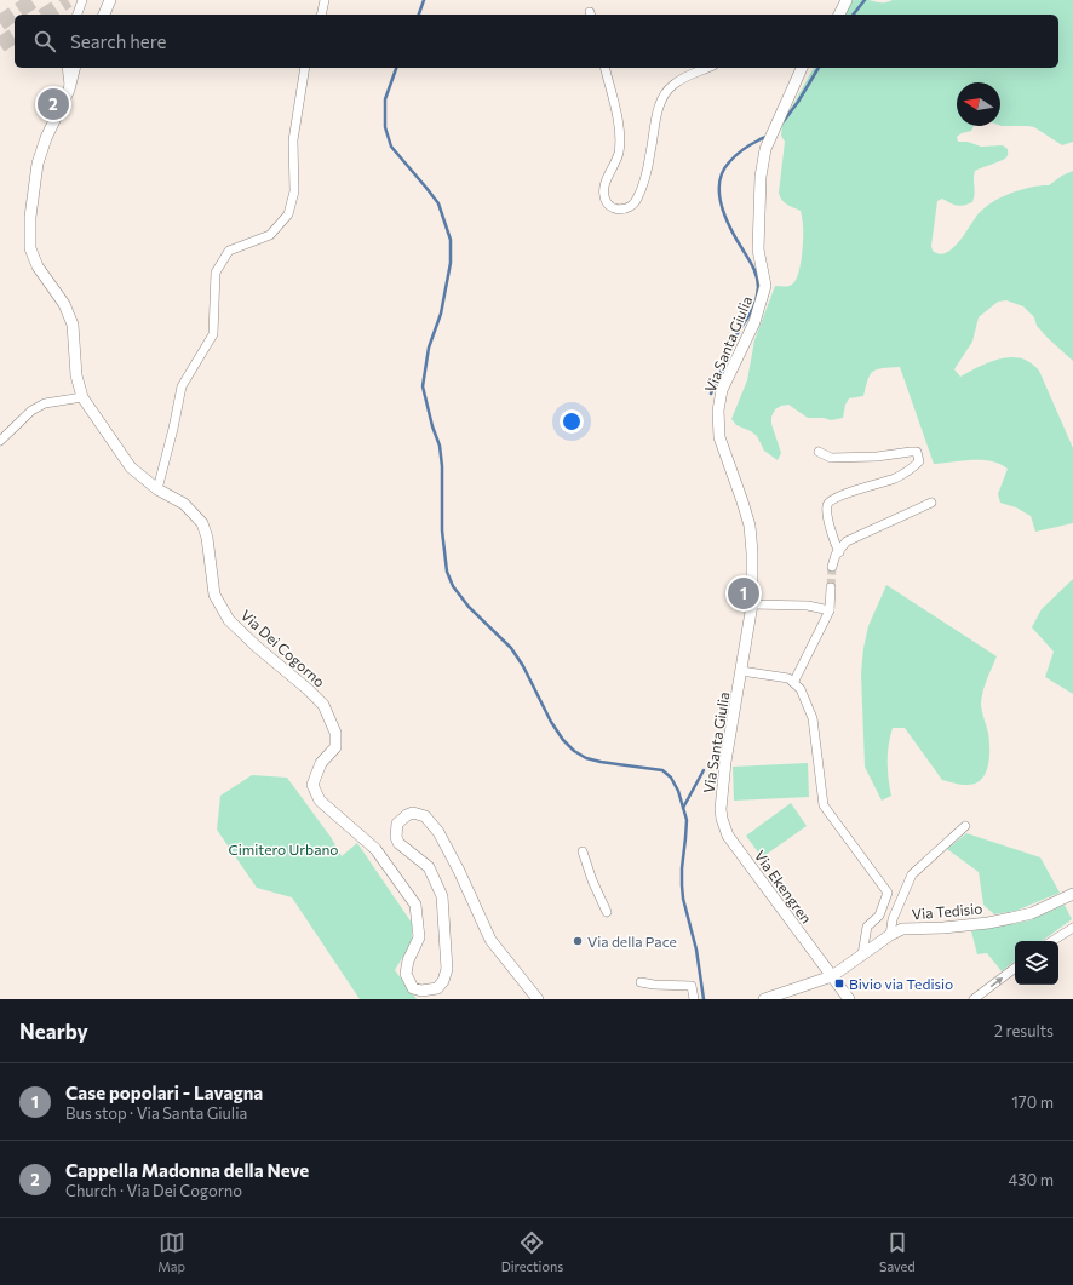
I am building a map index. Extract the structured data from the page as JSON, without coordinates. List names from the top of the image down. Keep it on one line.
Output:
{"streets":{"street":["Via Santa Giulia","Via Dei Cogorno","Via Ekengren","Via Tedisio"]},"crossings":[["Via Santa Giulia","Via Ekengren"],["Via Ekengren","Via Tedisio"]],"parks":["Cimitero Urbano"],"places":{"other":["Via della Pace"],"transit":["Bivio via Tedisio"]},"north":"left","page":{"search":"Search here","pins":["2","1"],"heading":["Nearby","2 results"],"list":[{"mark":"1","name":"Case popolari - Lavagna","note":"Bus stop · Via Santa Giulia","value":"170 m"},{"mark":"2","name":"Cappella Madonna della Neve","note":"Church · Via Dei Cogorno","value":"430 m"}],"nav":["Map","Directions","Saved"]}}
